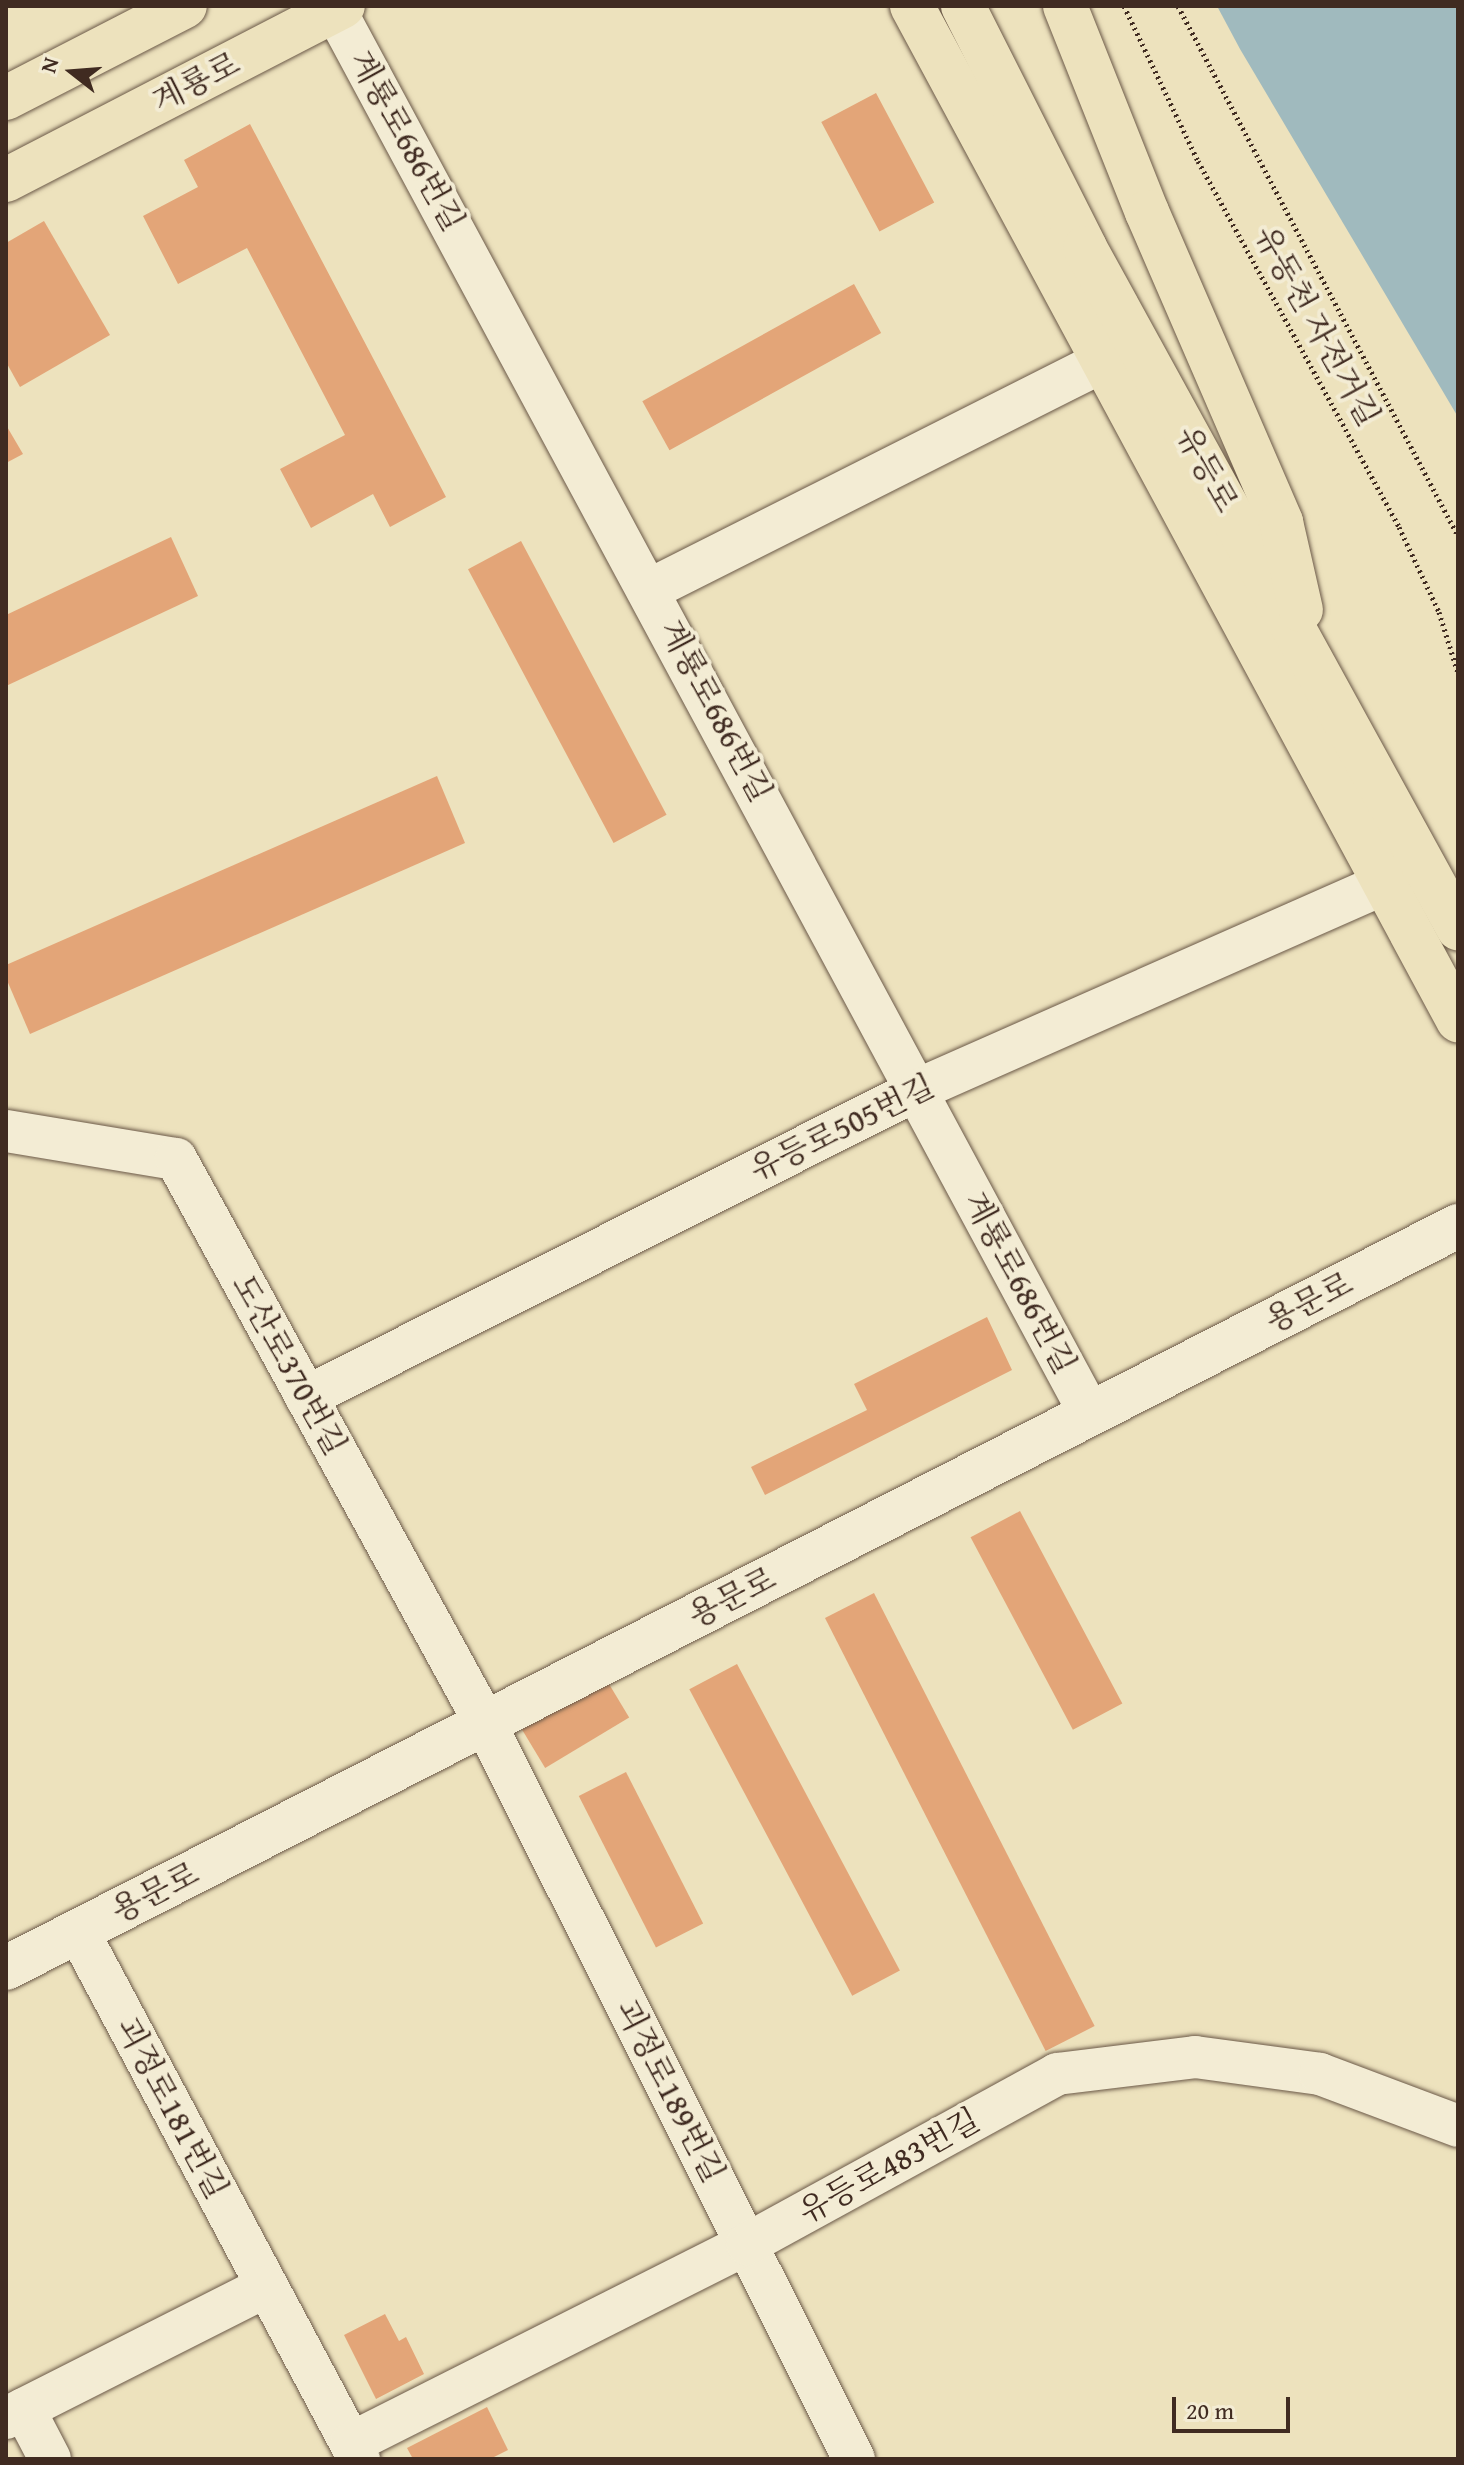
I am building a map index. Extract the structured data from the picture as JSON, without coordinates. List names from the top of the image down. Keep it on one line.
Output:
{"streets":{"main road":["계룡로","유등로"],"street":["계룡로686번길","유등로505번길","용문로","도산로370번길","괴정로189번길","괴정로181번길","유등로483번길"],"path":["유동천 자전거길"]},"crossings":[["계룡로","계룡로686번길"],["계룡로686번길","유등로505번길"],["계룡로686번길","용문로"],["유등로","유등로505번길"],["유등로505번길","도산로370번길"],["용문로","도산로370번길"],["용문로","괴정로189번길"],["용문로","괴정로181번길"],["도산로370번길","괴정로189번길"],["괴정로189번길","유등로483번길"],["괴정로181번길","유등로483번길"]],"scale_bar":"20 m","north":"left"}
